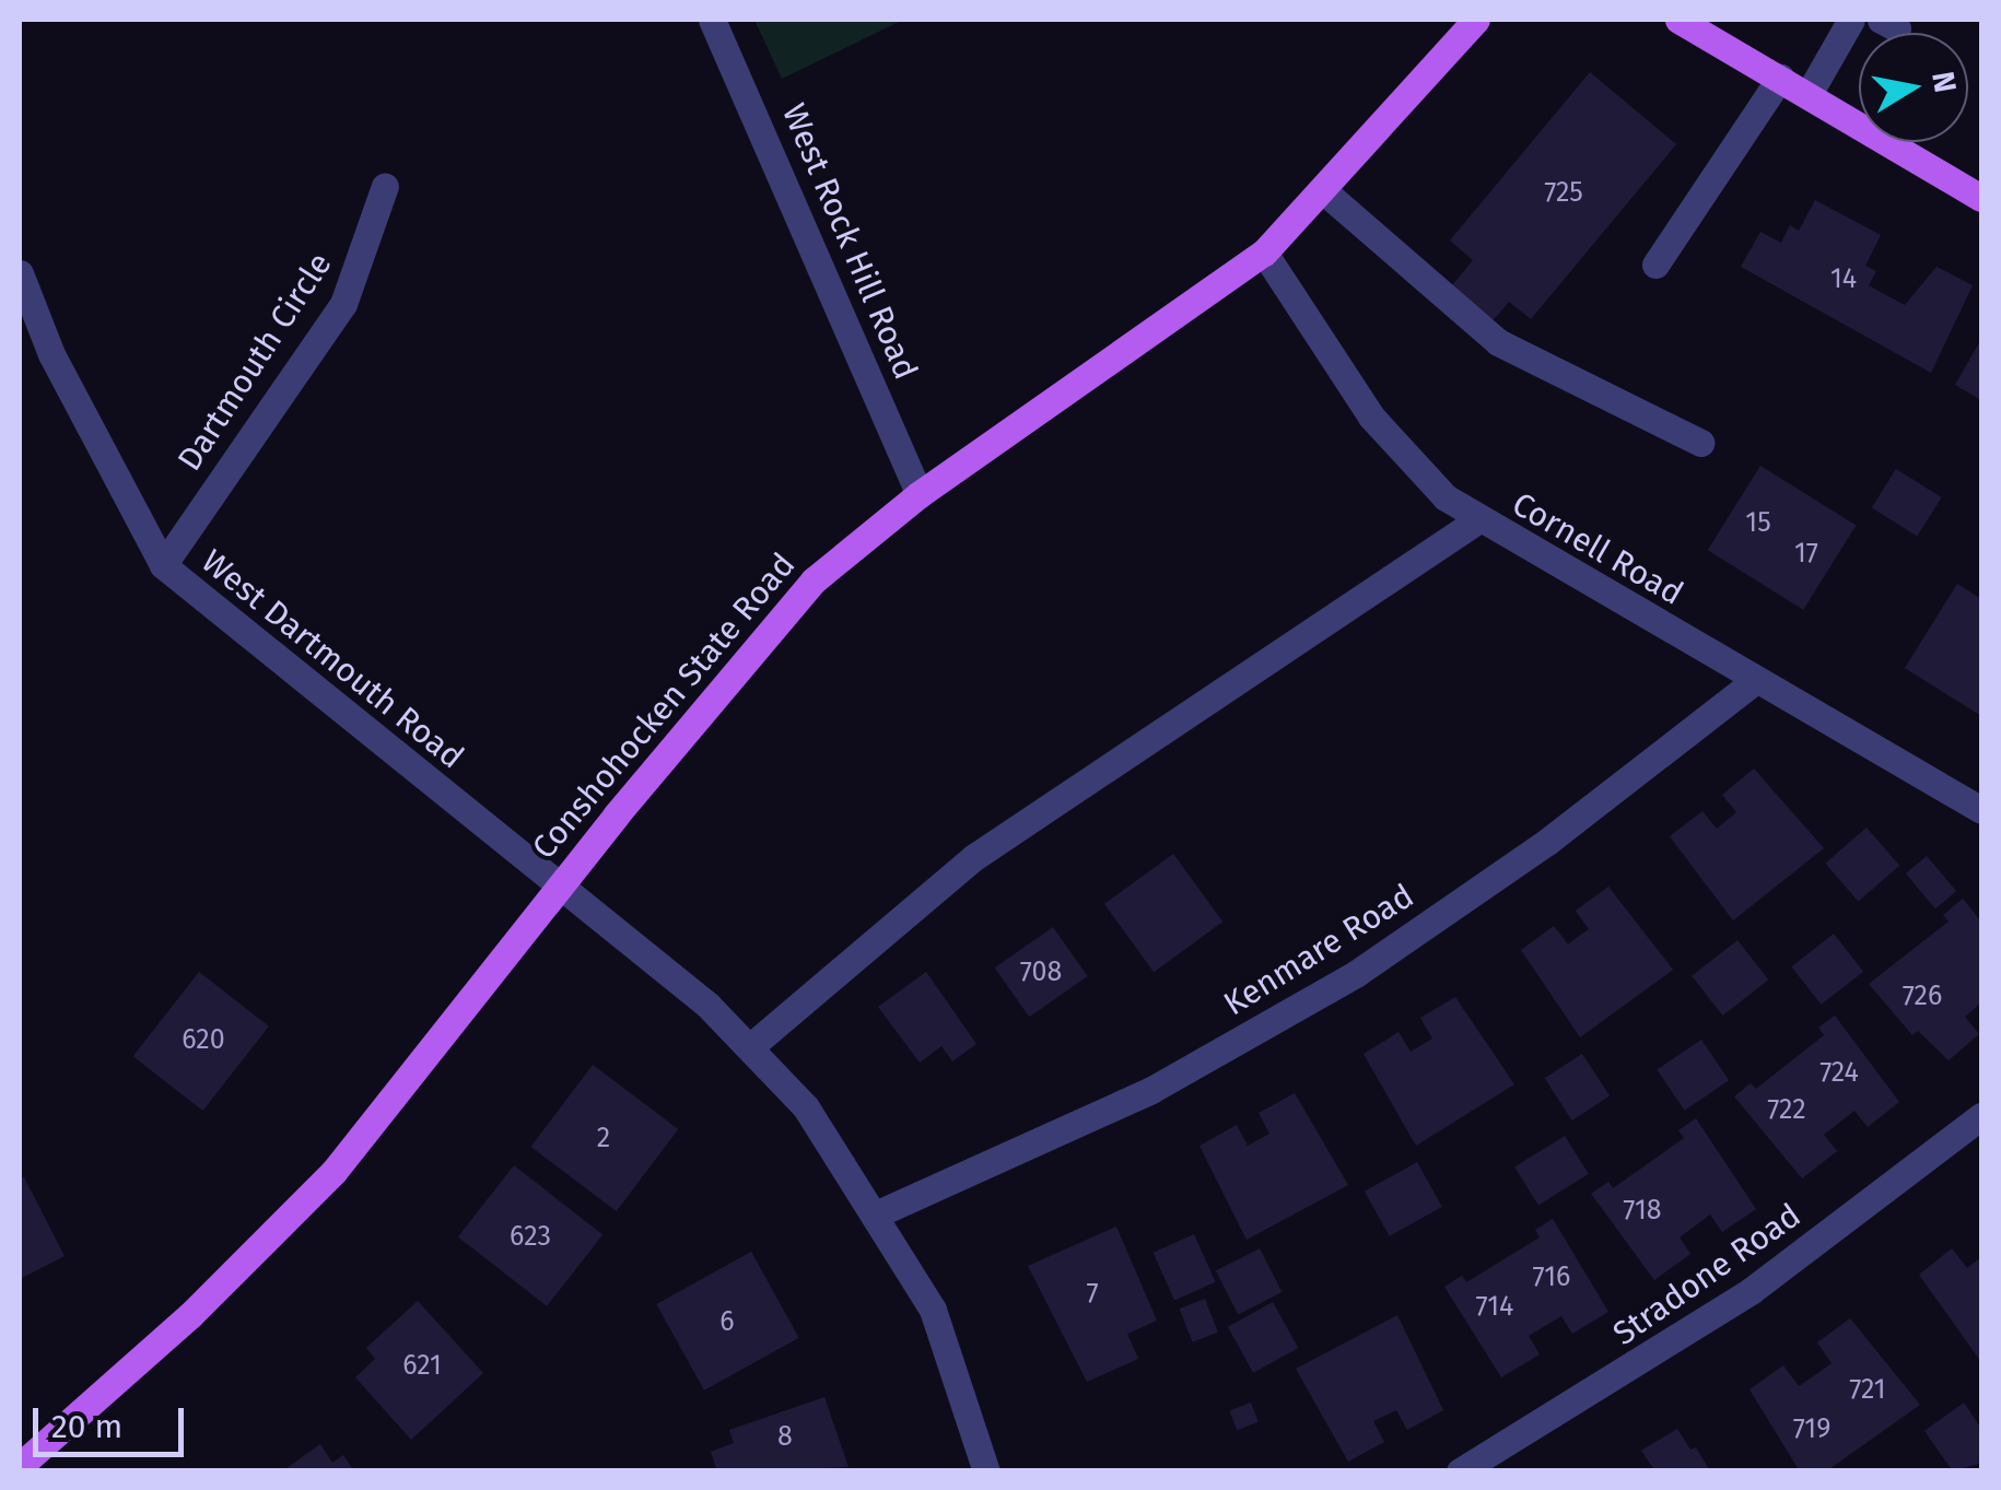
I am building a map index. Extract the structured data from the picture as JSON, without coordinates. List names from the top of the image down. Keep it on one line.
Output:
{"streets":{"main road":["Conshohocken State Road"],"street":["West Rock Hill Road","Dartmouth Circle","Cornell Road","West Dartmouth Road","Kenmare Road","Stradone Road"]},"crossings":[["West Rock Hill Road","Conshohocken State Road"],["Dartmouth Circle","West Dartmouth Road"],["Cornell Road","Conshohocken State Road"],["Cornell Road","Kenmare Road"],["West Dartmouth Road","Conshohocken State Road"],["West Dartmouth Road","Kenmare Road"]],"house_numbers":["725","14","15","17","708","726","620","724","722","2","718","623","716","7","714","6","621","721","719","8"],"scale_bar":"20 m","north":"right"}
